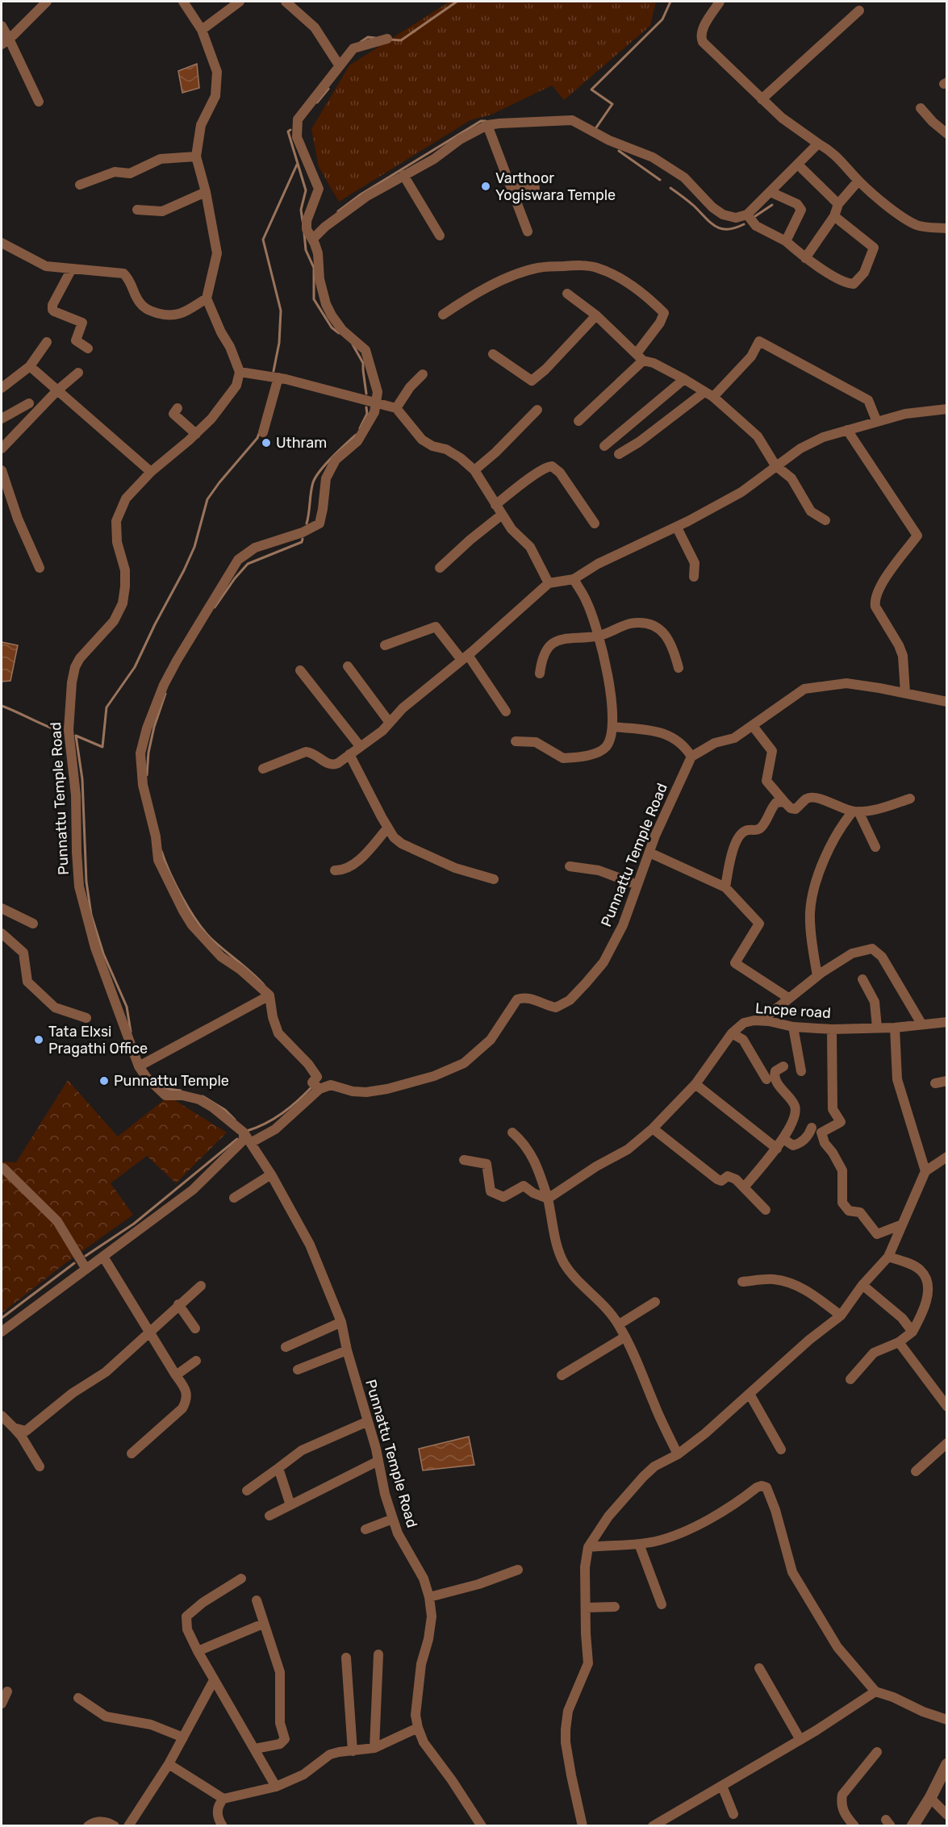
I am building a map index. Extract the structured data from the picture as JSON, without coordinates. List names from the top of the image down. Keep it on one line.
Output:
{"streets":{"street":["Punnattu Temple Road","Lncpe road"]},"places":["Varthoor Yogiswara Temple","Uthram","Tata Elxsi Pragathi Office","Punnattu Temple"]}
